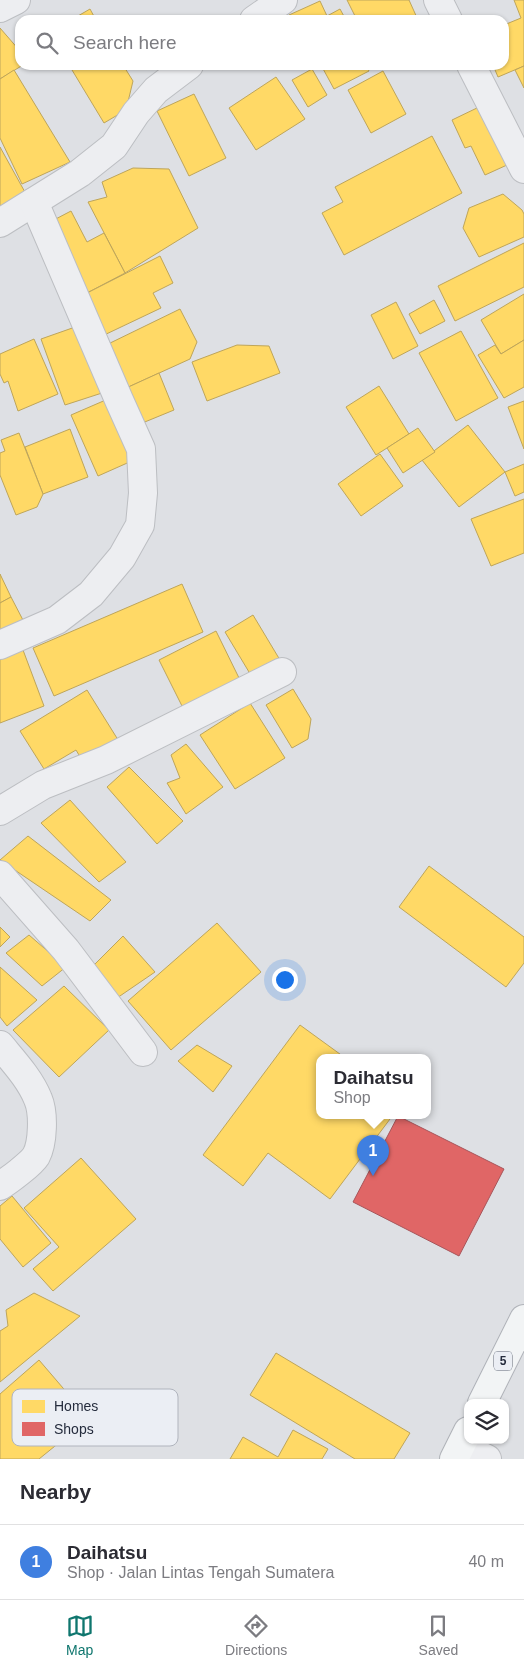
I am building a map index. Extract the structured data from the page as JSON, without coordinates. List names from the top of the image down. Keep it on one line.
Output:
{"streets":{"highway":["5"]},"legend":["Homes","Shops"],"page":{"search":"Search here","popup":["Daihatsu","Shop"],"pins":"1","heading":"Nearby","list":[{"mark":"1","name":"Daihatsu","note":"Shop · Jalan Lintas Tengah Sumatera","value":"40 m"}],"nav":["Map","Directions","Saved"]}}
